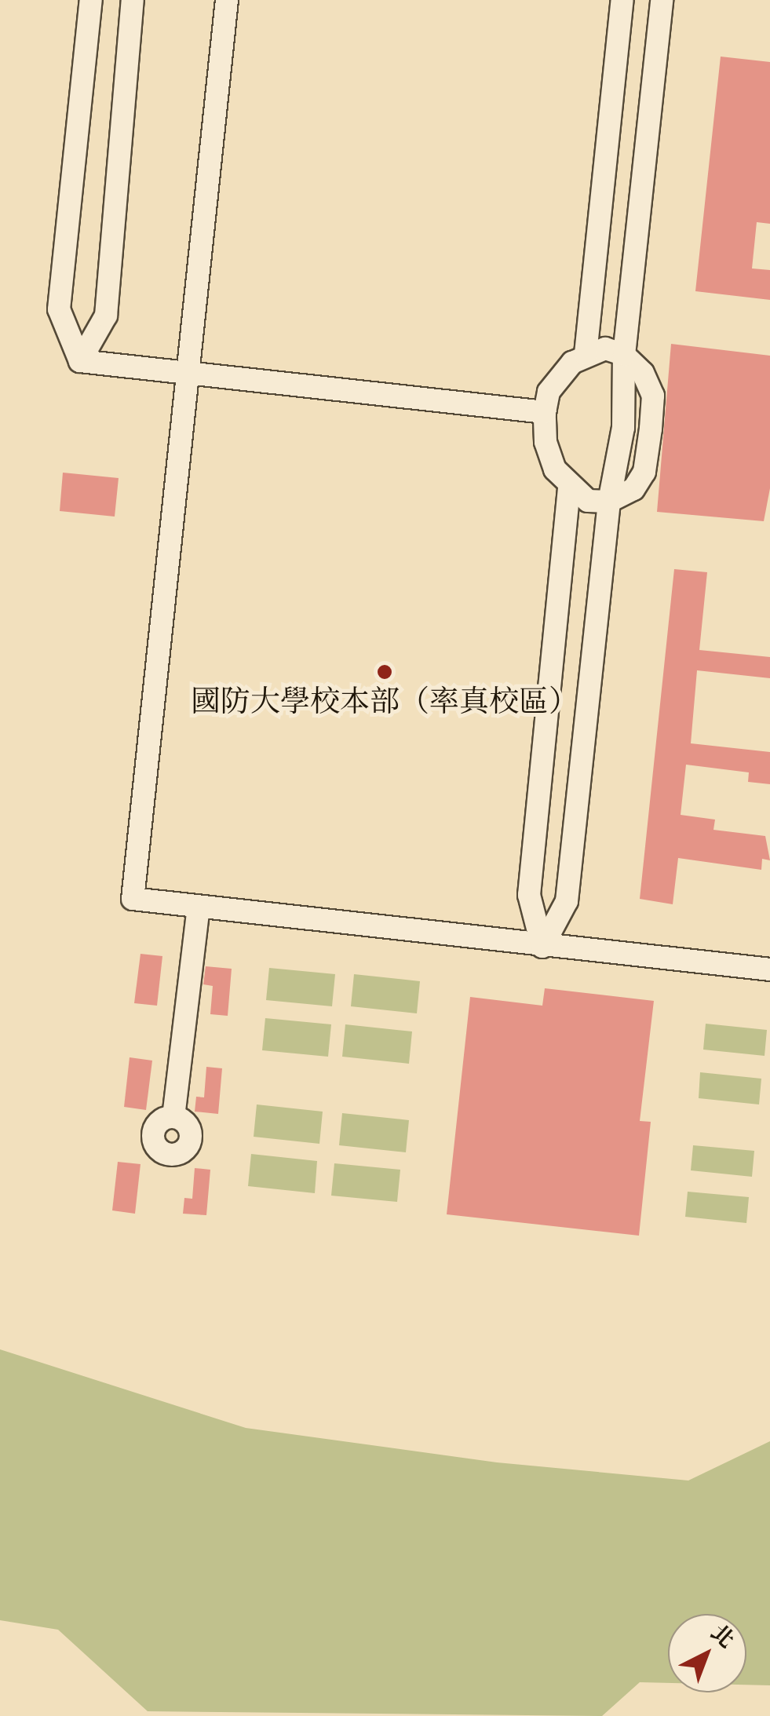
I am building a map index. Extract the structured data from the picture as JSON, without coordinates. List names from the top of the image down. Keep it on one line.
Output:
{"places":["國防大學校本部（率真校區）"],"north":"top right"}
